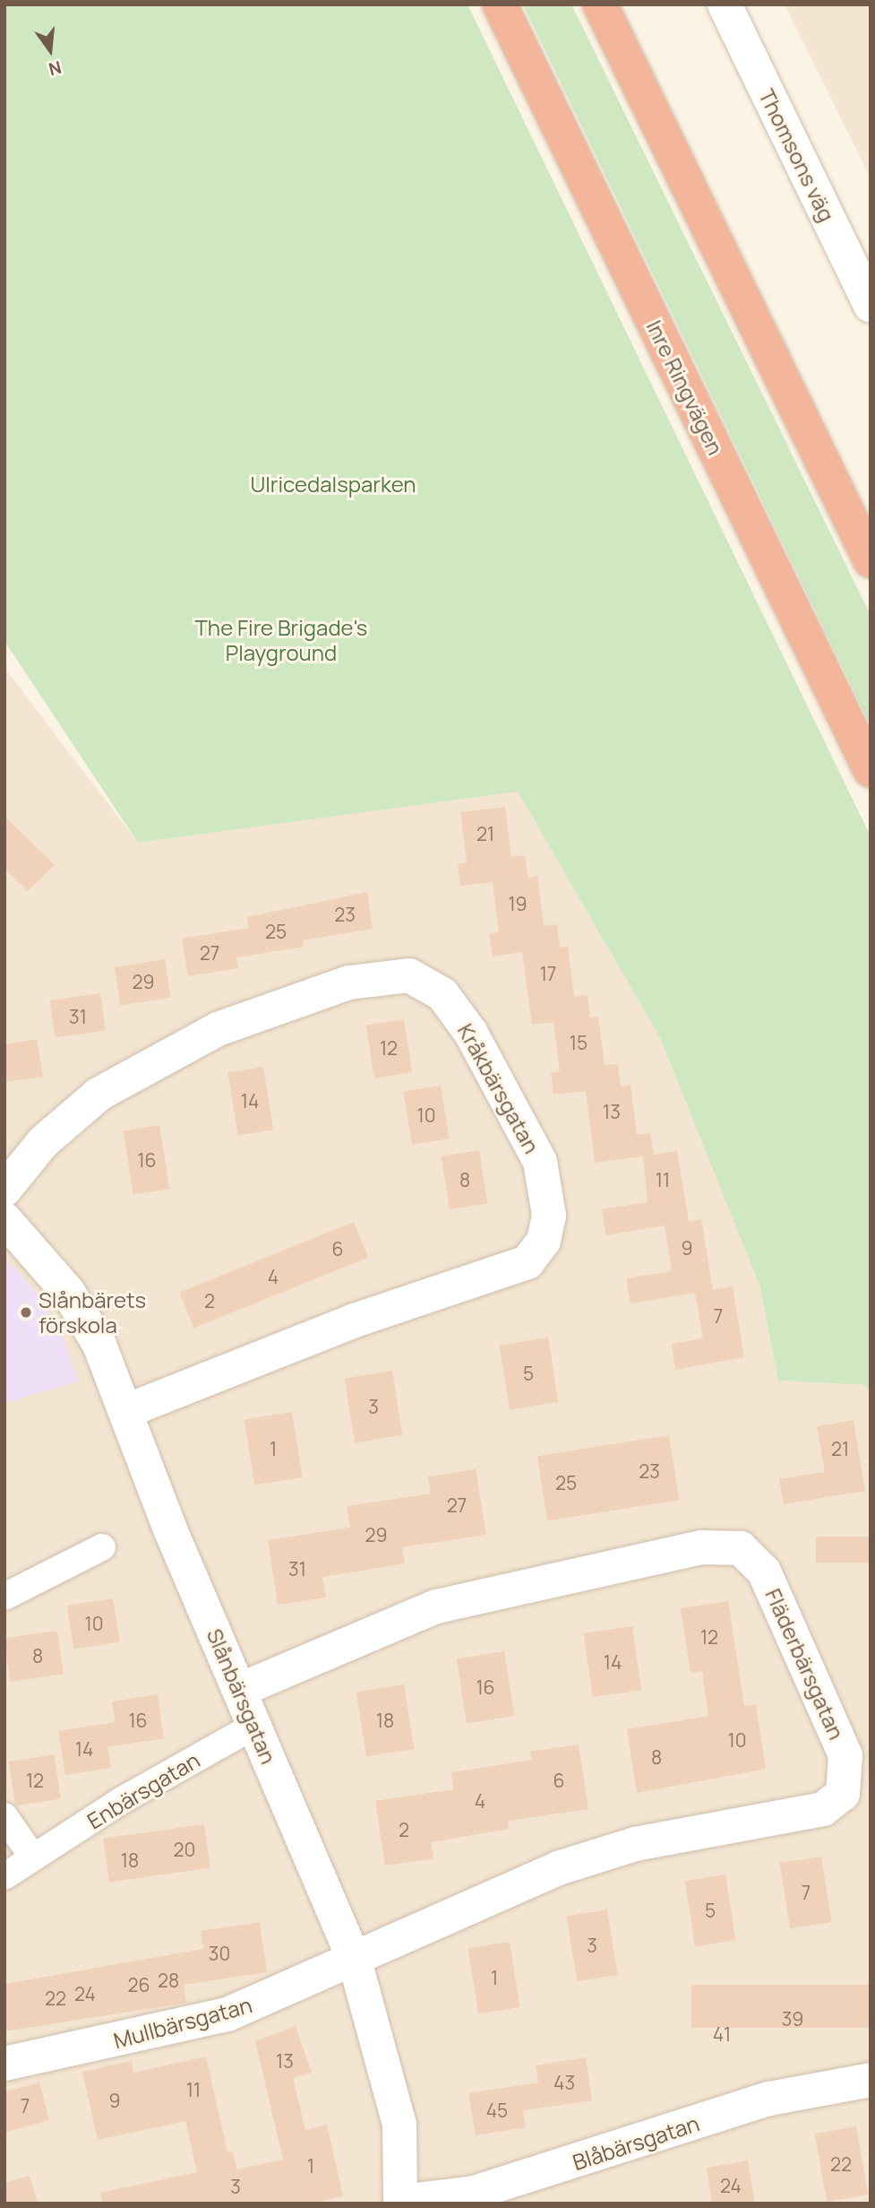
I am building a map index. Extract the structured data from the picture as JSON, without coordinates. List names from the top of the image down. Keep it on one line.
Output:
{"streets":{"highway":["Inre Ringvägen"],"street":["Thomsons väg","Kråkbärsgatan","Fläderbärsgatan","Slånbärsgatan","Enbärsgatan","Mullbärsgatan","Blåbärsgatan"]},"crossings":[["Kråkbärsgatan","Slånbärsgatan"],["Fläderbärsgatan","Slånbärsgatan"],["Fläderbärsgatan","Mullbärsgatan"],["Slånbärsgatan","Enbärsgatan"],["Slånbärsgatan","Mullbärsgatan"],["Slånbärsgatan","Blåbärsgatan"]],"parks":["Ulricedalsparken","The Fire Brigade's Playground"],"places":["Slånbärets förskola"],"house_numbers":["21","19","23","25","27","17","29","31","15","12","14","13","10","16","8","11","9","6","4","2","7","5","3","1","21","23","25","27","29","31","10","12","8","14","16","16","18","10","14","8","12","6","4","2","20","18","7","5","3","30","1","28","26","24","22","39","41","13","43","11","9","7","45","22","1","24","3"],"north":"bottom"}
